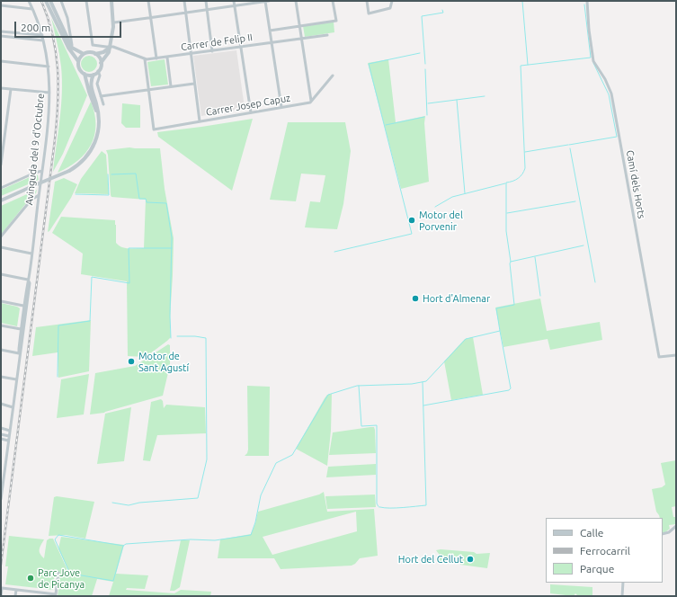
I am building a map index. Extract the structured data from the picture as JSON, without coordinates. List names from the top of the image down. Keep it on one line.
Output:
{"streets":{"street":["Carrer de Felip II","Carrer Josep Capuz","Avinguda del 9 d'Octubre","Camí dels Horts"]},"places":["Motor del Porvenir","Hort d'Almenar","Motor de Sant Agustí","Hort del Cellut","Parc Jove de Picanya"],"legend":["Calle","Ferrocarril","Parque"],"scale_bar":"200 m"}
